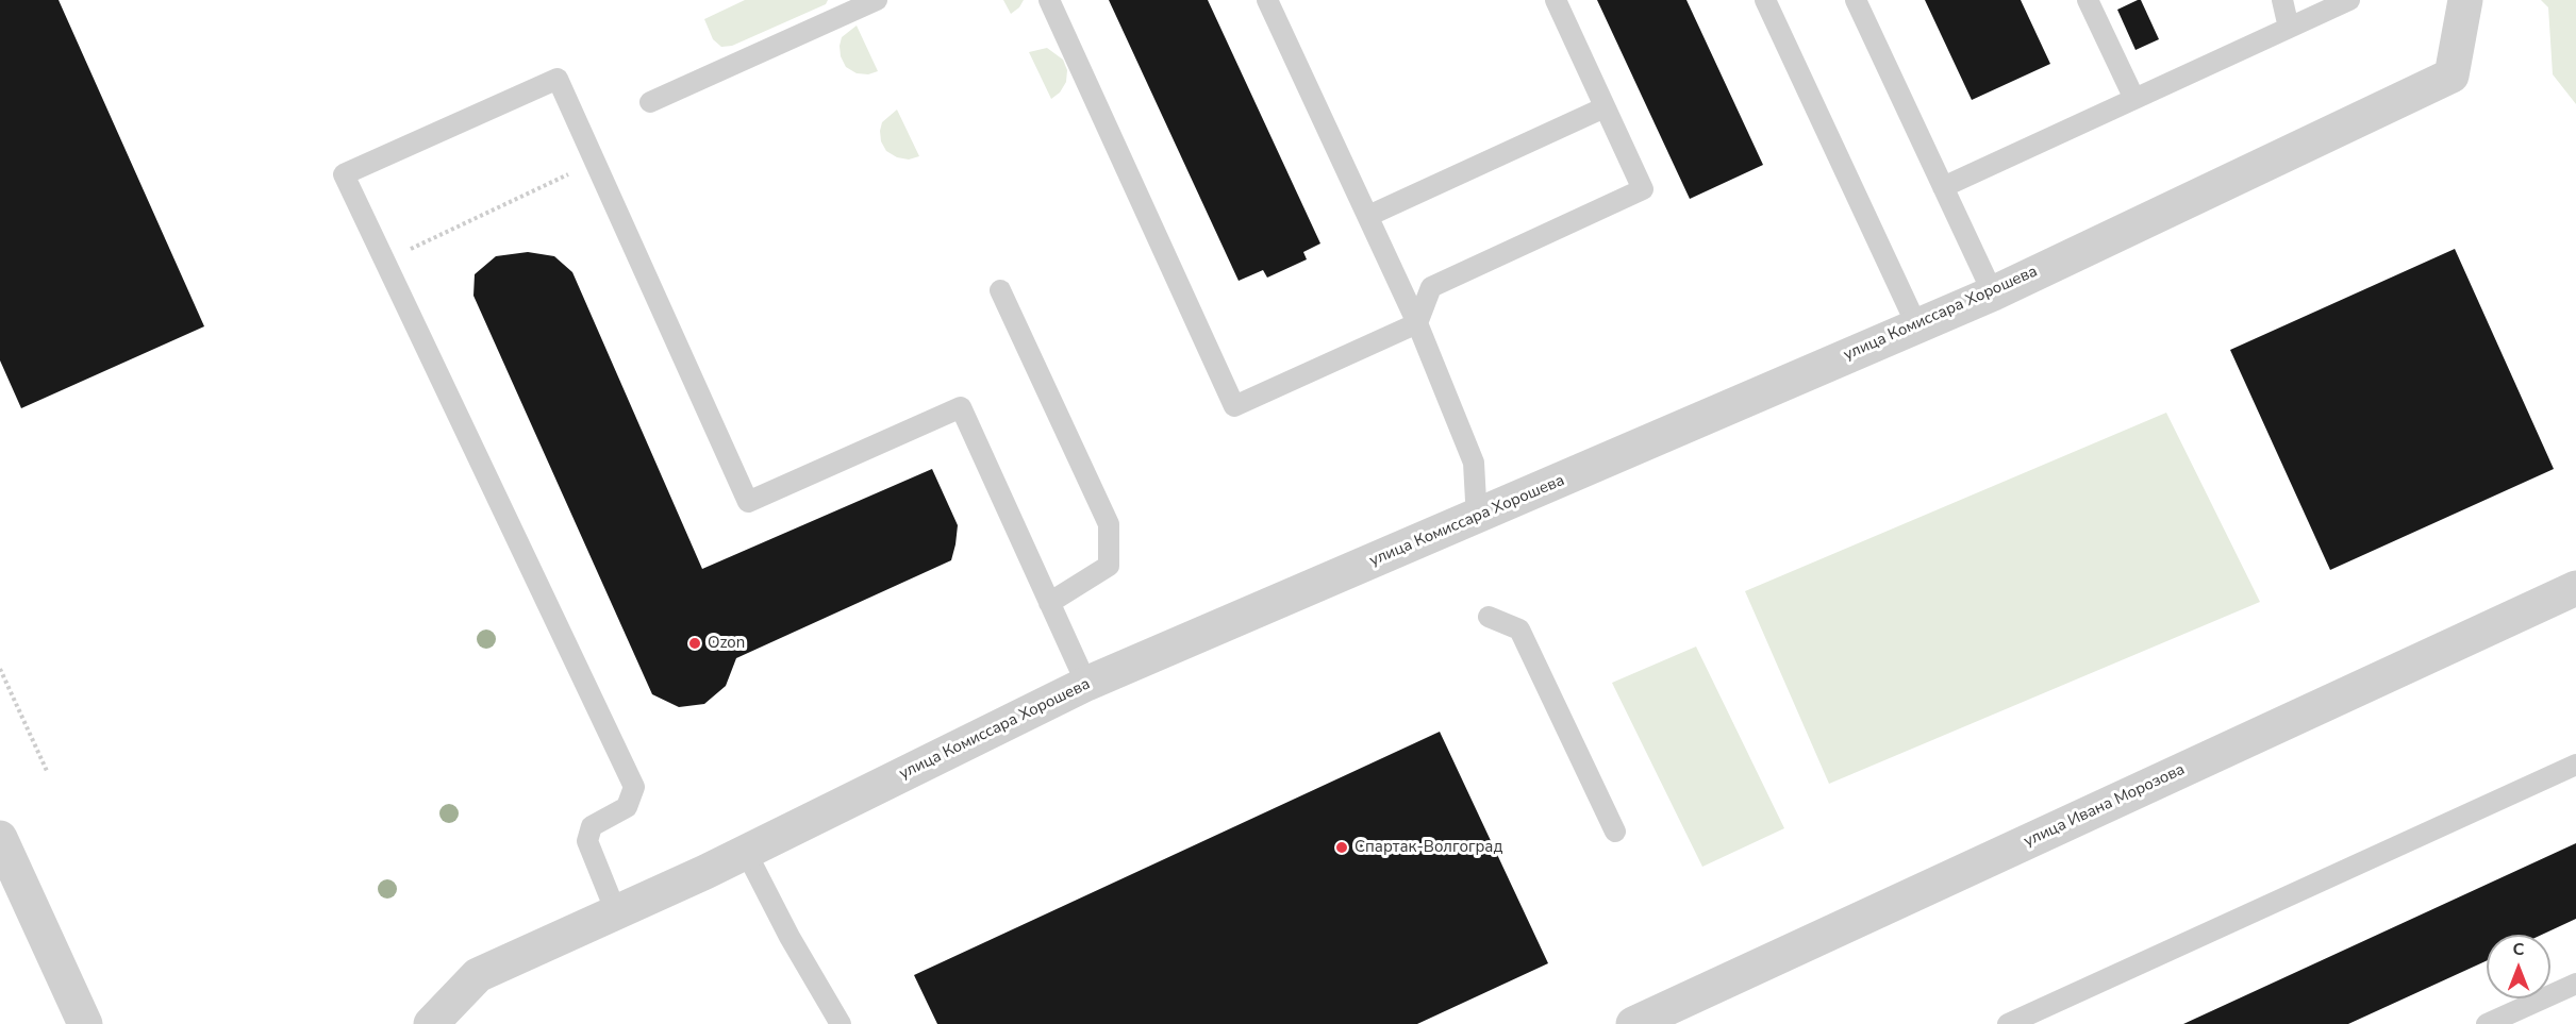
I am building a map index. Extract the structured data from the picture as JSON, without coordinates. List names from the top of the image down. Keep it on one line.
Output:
{"streets":{"street":["улица Комиссара Хорошева","улица Ивана Морозова"]},"places":["Ozon","Спартак-Волгоград"],"north":"top"}
